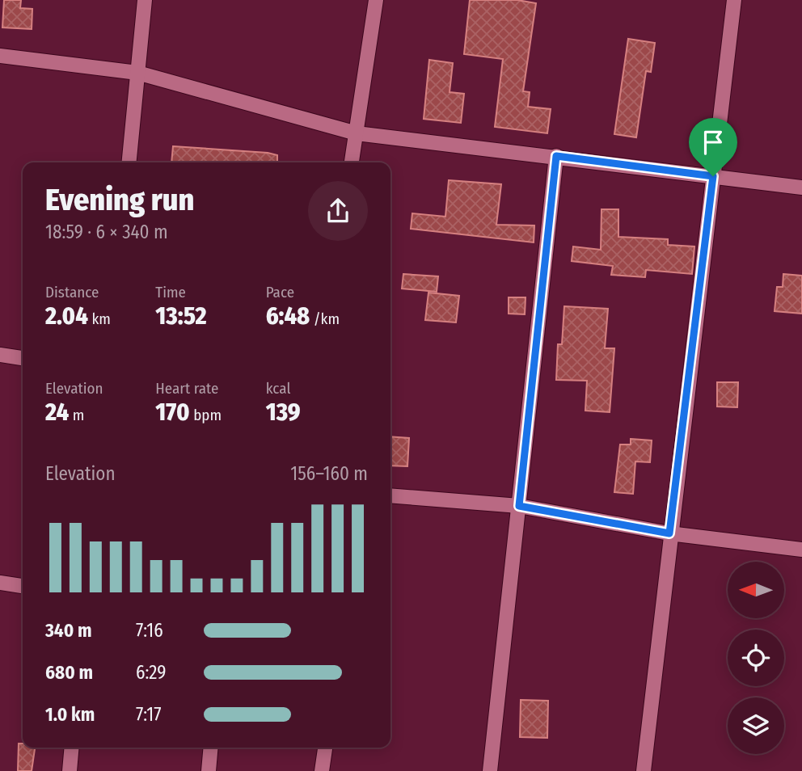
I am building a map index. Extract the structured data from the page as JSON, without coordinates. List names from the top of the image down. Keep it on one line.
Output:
{"north":"left","page":{"heading":["Evening run","18:59 · 6 × 340 m"],"stats":[["Distance","2.04 km"],["Time","13:52"],["Pace","6:48 /km"],["Elevation","24 m"],["Heart rate","170 bpm"],["kcal","139"]],"chart":["Elevation","156–160 m"],"list":[{"name":"340 m","note":"7:16"},{"name":"680 m","note":"6:29"},{"name":"1.0 km","note":"7:17"}]}}
